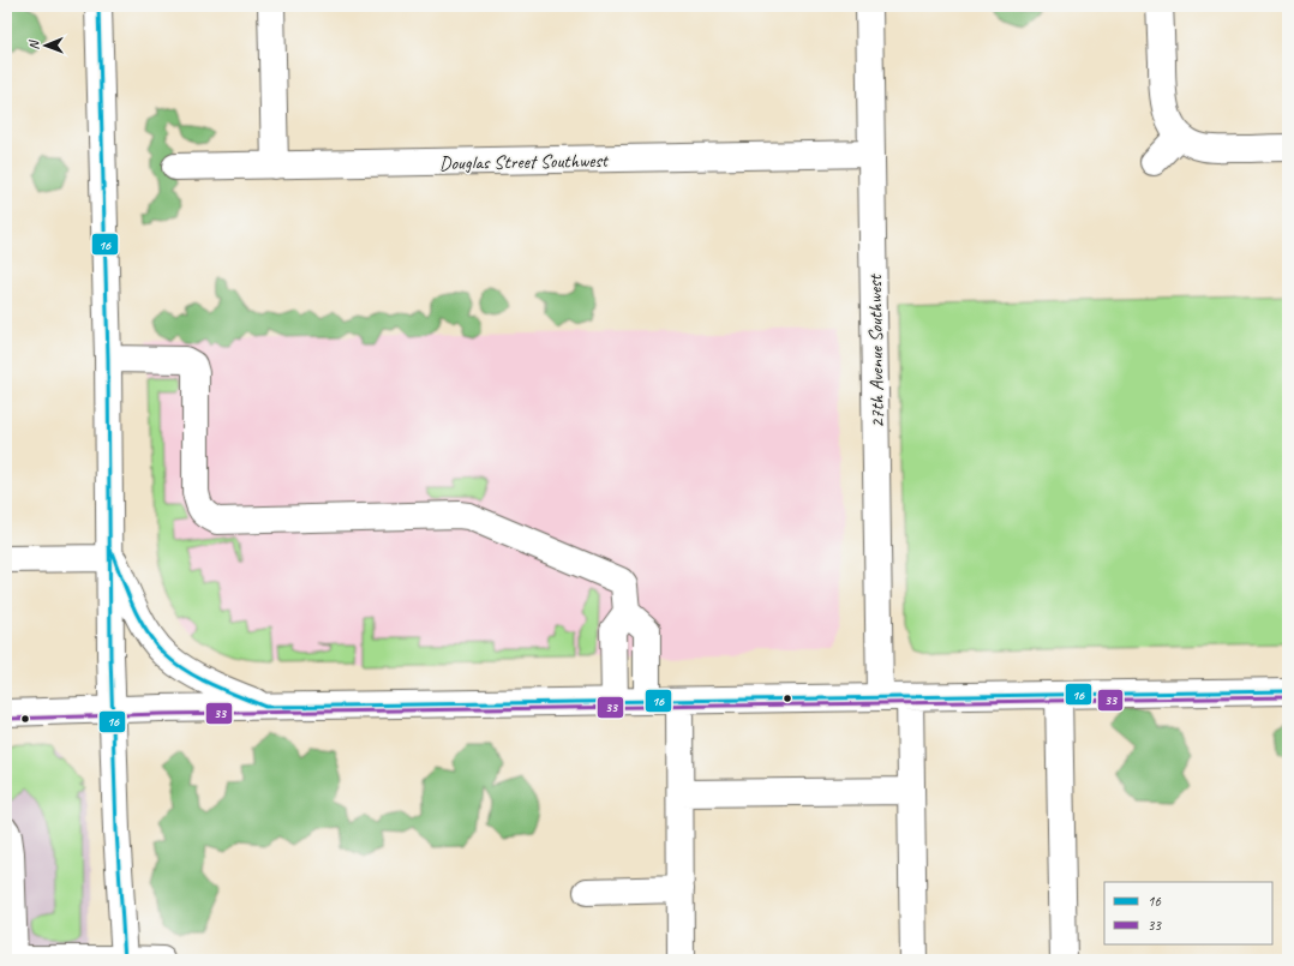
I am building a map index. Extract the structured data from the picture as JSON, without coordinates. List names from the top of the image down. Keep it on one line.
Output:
{"streets":{"street":["Douglas Street Southwest","27th Avenue Southwest"]},"crossings":[["Douglas Street Southwest","27th Avenue Southwest"]],"lines":["transit line 16","transit line 33"],"legend":["16","33"],"north":"left"}
